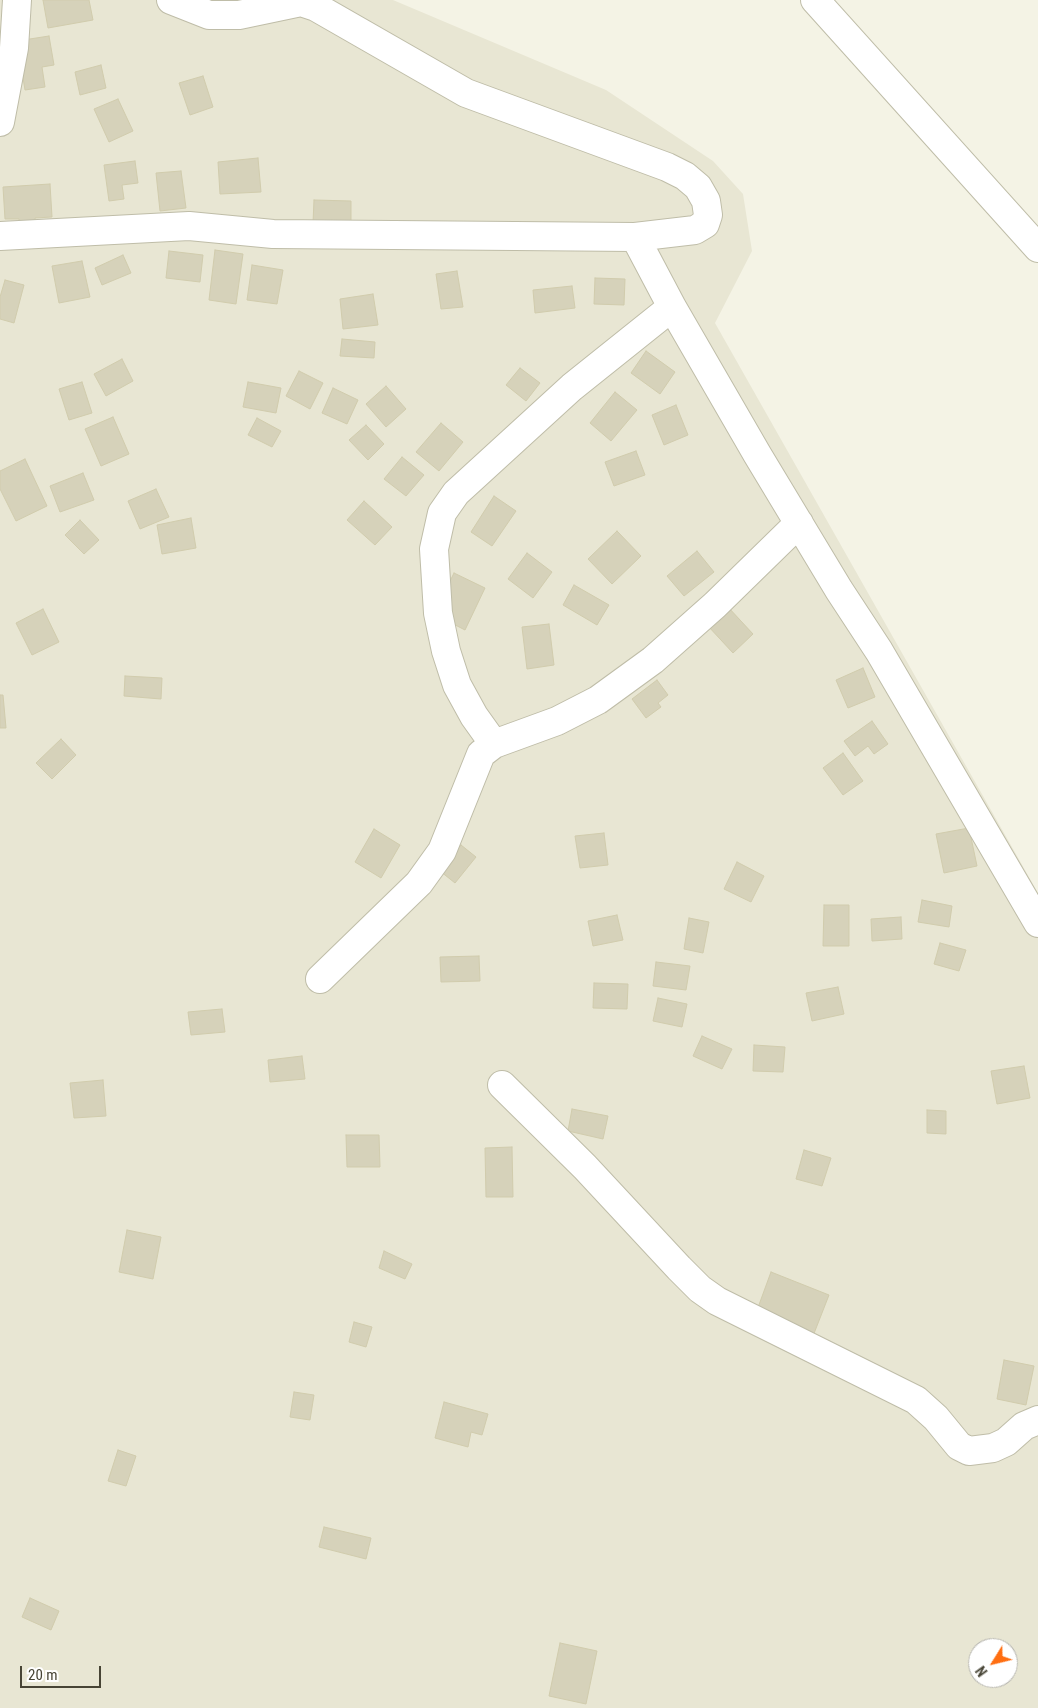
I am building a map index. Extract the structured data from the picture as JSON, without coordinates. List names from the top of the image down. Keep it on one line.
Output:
{"scale_bar":"20 m","north":"bottom left"}
